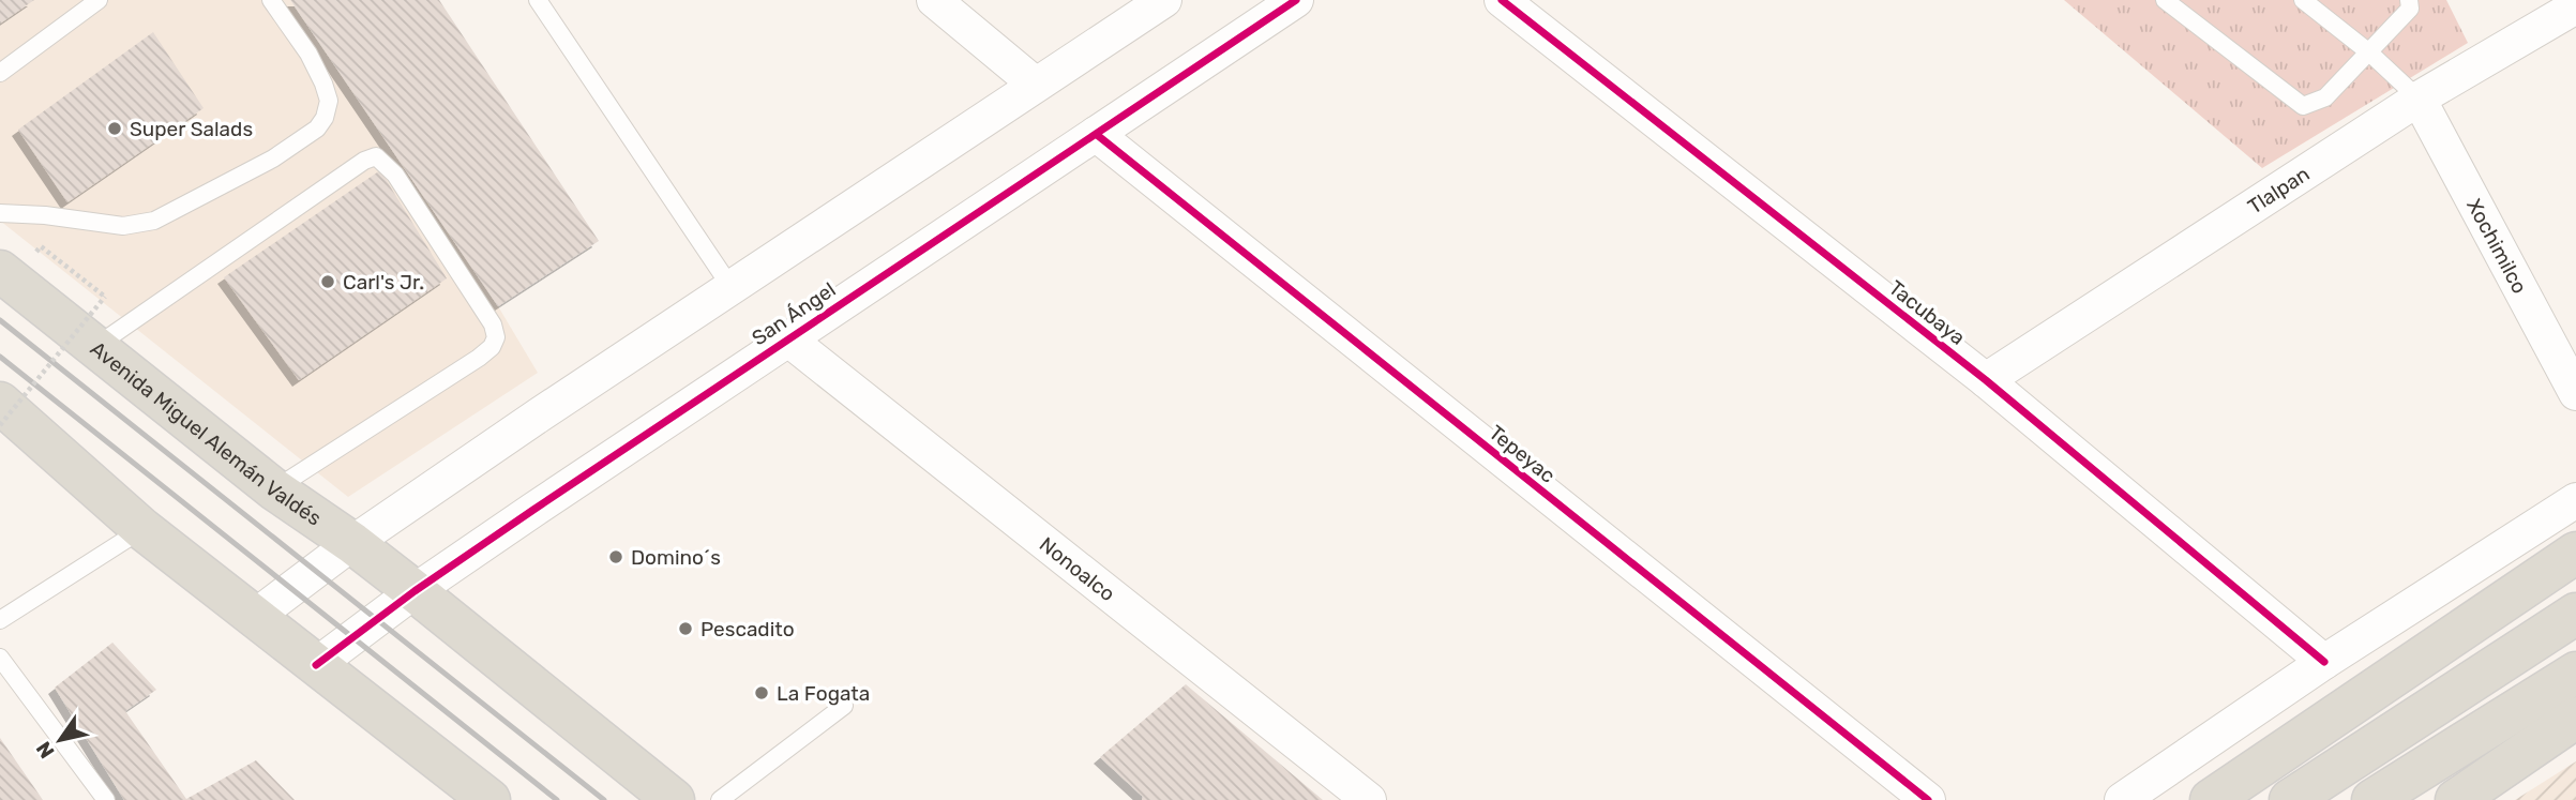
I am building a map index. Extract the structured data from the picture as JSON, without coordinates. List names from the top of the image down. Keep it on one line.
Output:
{"streets":{"highway":["Avenida Miguel Alemán Valdés"],"street":["Tlalpan","Xochimilco","Tacubaya","San Ángel","Tepeyac","Nonoalco"]},"crossings":[["Tlalpan","Xochimilco"],["Tlalpan","Tacubaya"],["San Ángel","Avenida Miguel Alemán Valdés"],["San Ángel","Tepeyac"],["San Ángel","Nonoalco"]],"places":["Super Salads","Carl's Jr.","Domino´s","Pescadito","La Fogata"],"north":"bottom left"}
